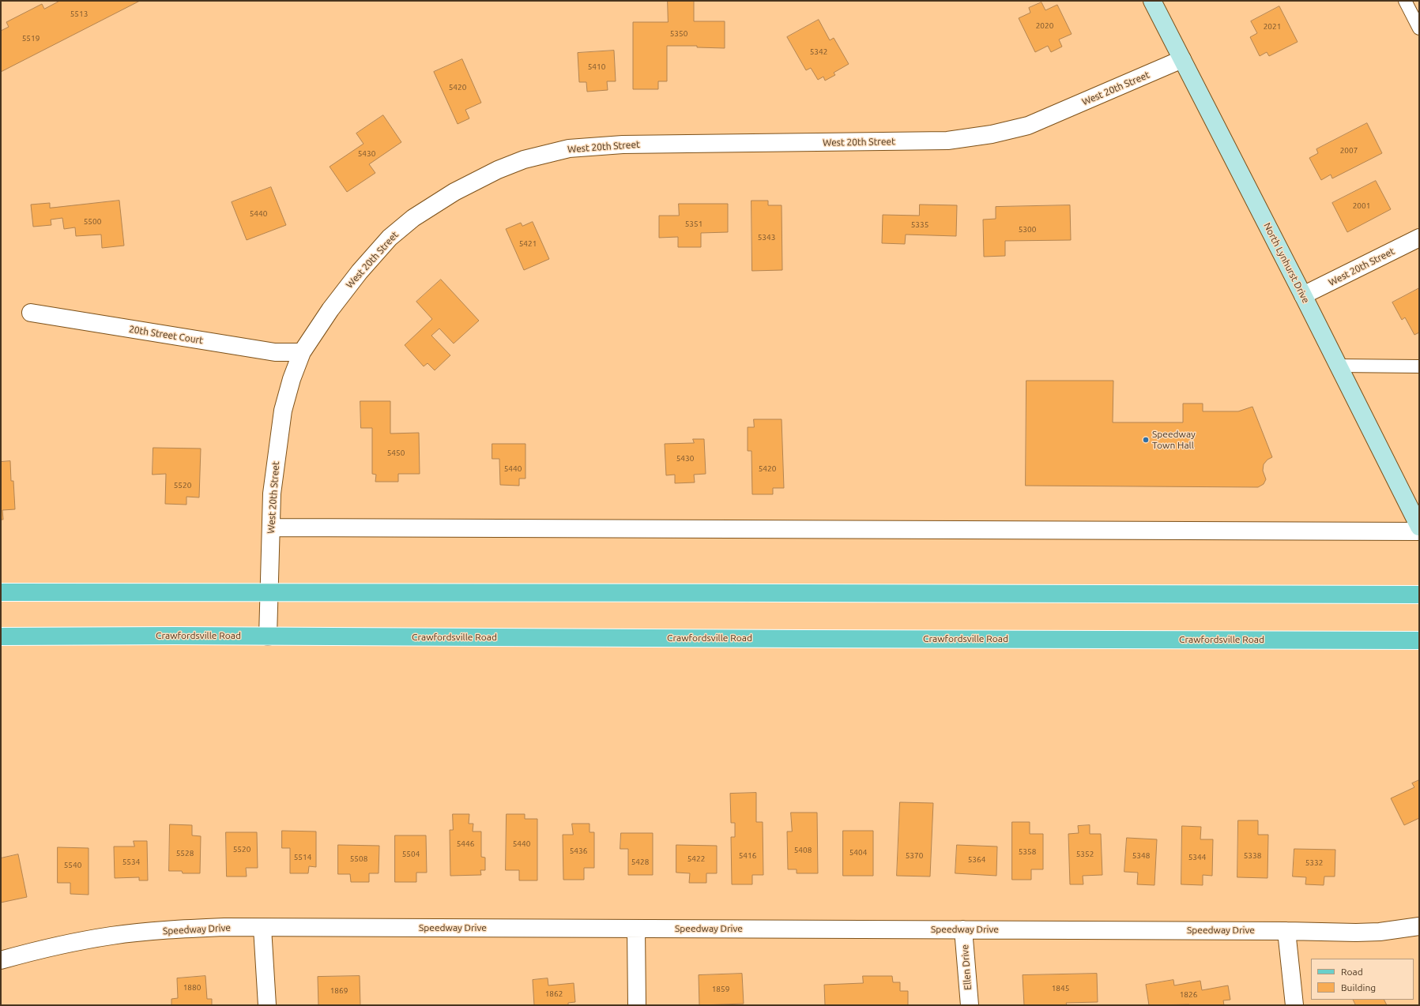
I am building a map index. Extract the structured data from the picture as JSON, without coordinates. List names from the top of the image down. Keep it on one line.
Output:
{"streets":{"main road":["North Lynhurst Drive","Crawfordsville Road"],"street":["West 20th Street","20th Street Court","Speedway Drive","Ellen Drive"]},"crossings":[["West 20th Street","North Lynhurst Drive"],["West 20th Street","20th Street Court"],["West 20th Street","Crawfordsville Road"],["Speedway Drive","Ellen Drive"]],"places":["Speedway Town Hall"],"house_numbers":["5513","2020","2021","5350","5519","5342","5410","5420","2007","5430","2001","5440","5500","5351","5335","5300","5343","5421","5450","5430","5440","5420","5520","5446","5440","5520","5408","5436","5358","5404","5528","5504","5352","5416","5370","5348","5338","5514","5344","5508","5422","5364","5534","5428","5332","5540","1880","1845","1859","1869","1862","1826"],"legend":["Road","Building"]}
